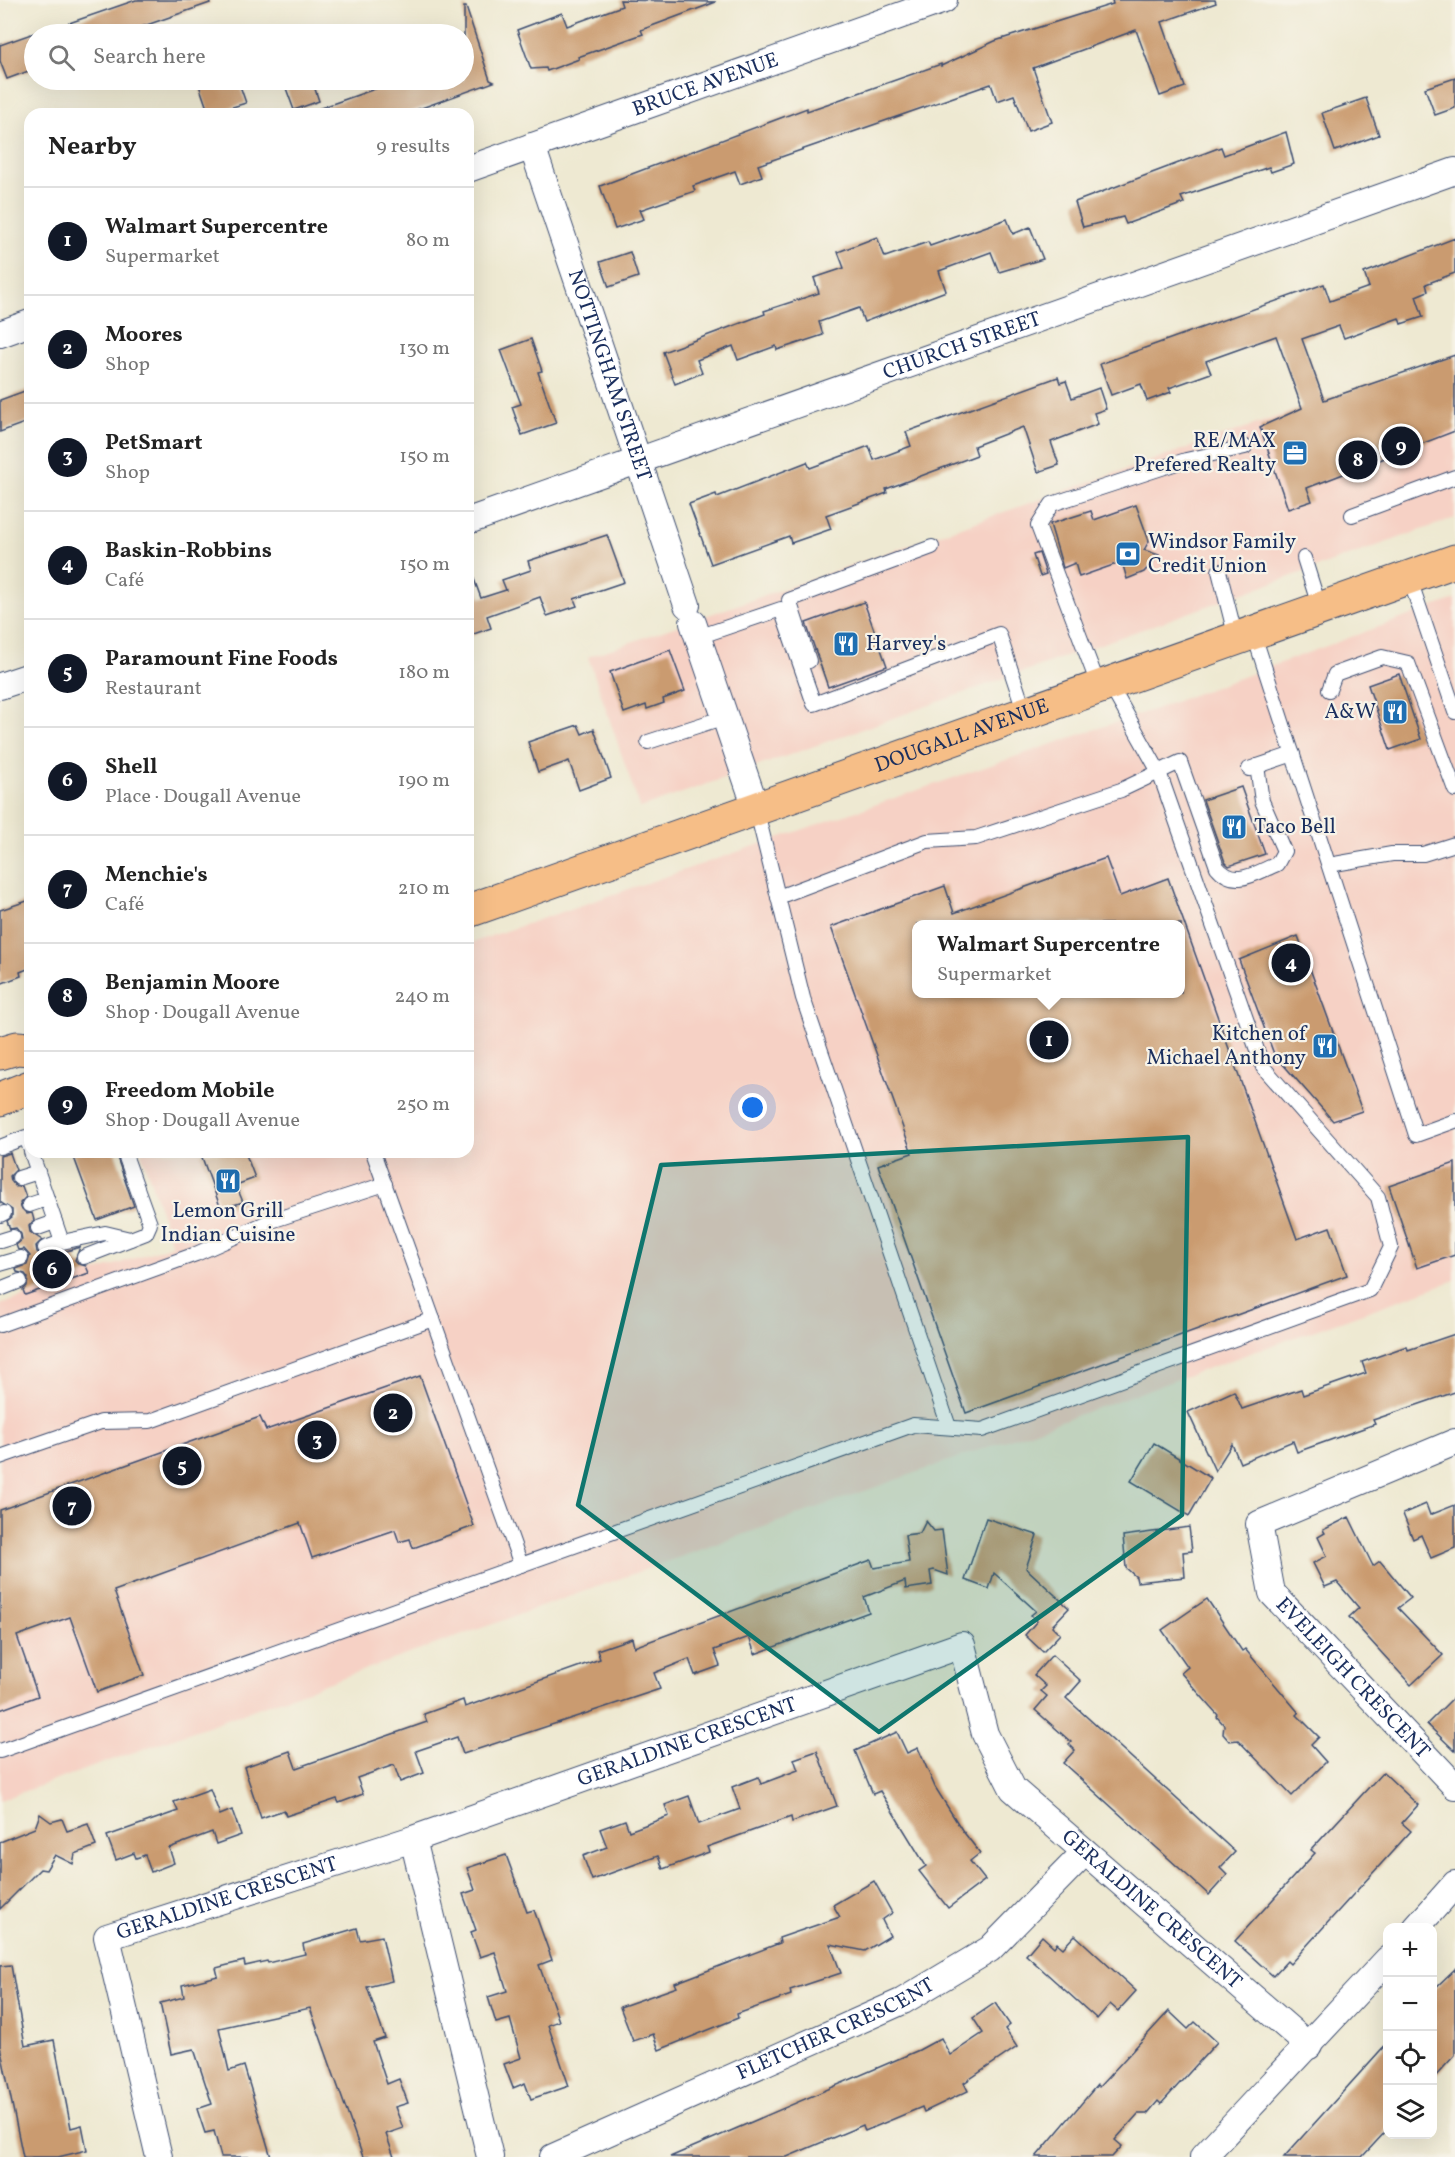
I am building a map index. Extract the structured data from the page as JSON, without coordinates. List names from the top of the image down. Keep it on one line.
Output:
{"streets":{"main road":["DOUGALL AVENUE"],"street":["BRUCE AVENUE","CHURCH STREET","NOTTINGHAM STREET","EVELEIGH CRESCENT","GERALDINE CRESCENT","FLETCHER CRESCENT"]},"crossings":[["BRUCE AVENUE","NOTTINGHAM STREET"],["CHURCH STREET","NOTTINGHAM STREET"],["NOTTINGHAM STREET","DOUGALL AVENUE"],["GERALDINE CRESCENT","FLETCHER CRESCENT"]],"places":{"office":["RE/MAX Prefered Realty"],"bank":["Windsor Family Credit Union"],"restaurant":["Harvey's","A&W","Taco Bell","Kitchen of Michael Anthony","Lemon Grill Indian Cuisine"]},"page":{"search":"Search here","heading":["Nearby","9 results"],"list":[{"mark":"1","name":"Walmart Supercentre","note":"Supermarket","value":"80 m"},{"mark":"2","name":"Moores","note":"Shop","value":"130 m"},{"mark":"3","name":"PetSmart","note":"Shop","value":"150 m"},{"mark":"4","name":"Baskin-Robbins","note":"Café","value":"150 m"},{"mark":"5","name":"Paramount Fine Foods","note":"Restaurant","value":"180 m"},{"mark":"6","name":"Shell","note":"Place · Dougall Avenue","value":"190 m"},{"mark":"7","name":"Menchie's","note":"Café","value":"210 m"},{"mark":"8","name":"Benjamin Moore","note":"Shop · Dougall Avenue","value":"240 m"},{"mark":"9","name":"Freedom Mobile","note":"Shop · Dougall Avenue","value":"250 m"}],"pins":["9","8","4","1","6","2","3","5","7"],"popup":["Walmart Supercentre","Supermarket"],"map_buttons":["+","−"]}}
